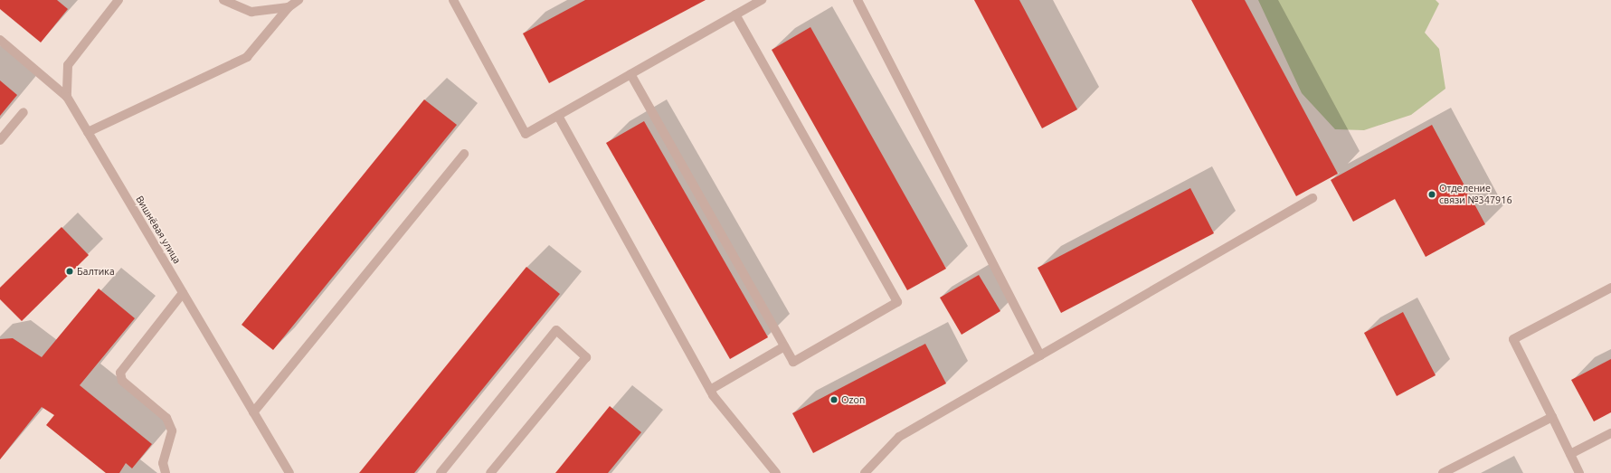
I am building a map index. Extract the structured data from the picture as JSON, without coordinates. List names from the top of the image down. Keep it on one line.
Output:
{"streets":{"street":["Вишнёвая улица"]},"places":["Отделение связи №347916","Балтика","Ozon"]}
